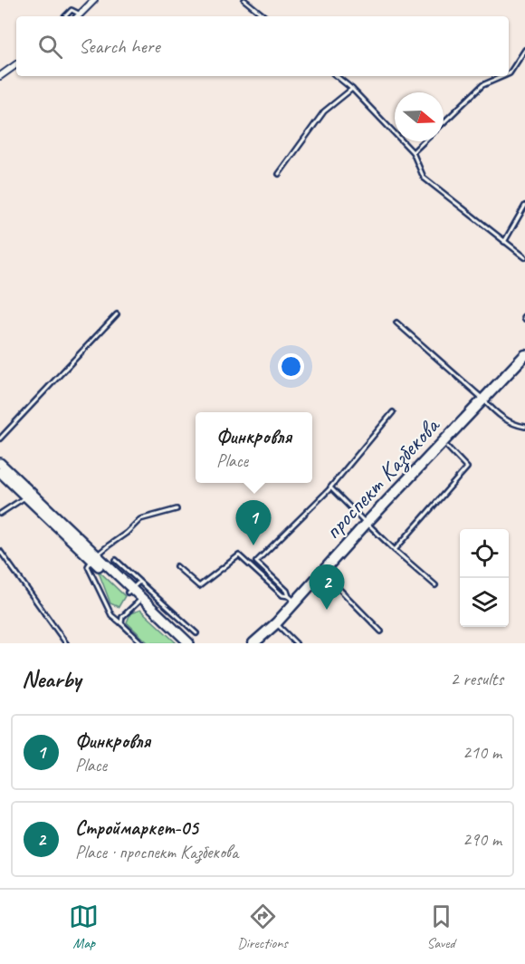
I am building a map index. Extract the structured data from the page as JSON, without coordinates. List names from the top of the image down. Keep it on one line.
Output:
{"streets":{"highway":["проспект Казбекова"]},"north":"right","page":{"search":"Search here","popup":["Финкровля","Place"],"pins":["1","2"],"heading":["Nearby","2 results"],"list":[{"mark":"1","name":"Финкровля","note":"Place","value":"210 m"},{"mark":"2","name":"Строймаркет-05","note":"Place · проспект Казбекова","value":"290 m"}],"nav":["Map","Directions","Saved"]}}
